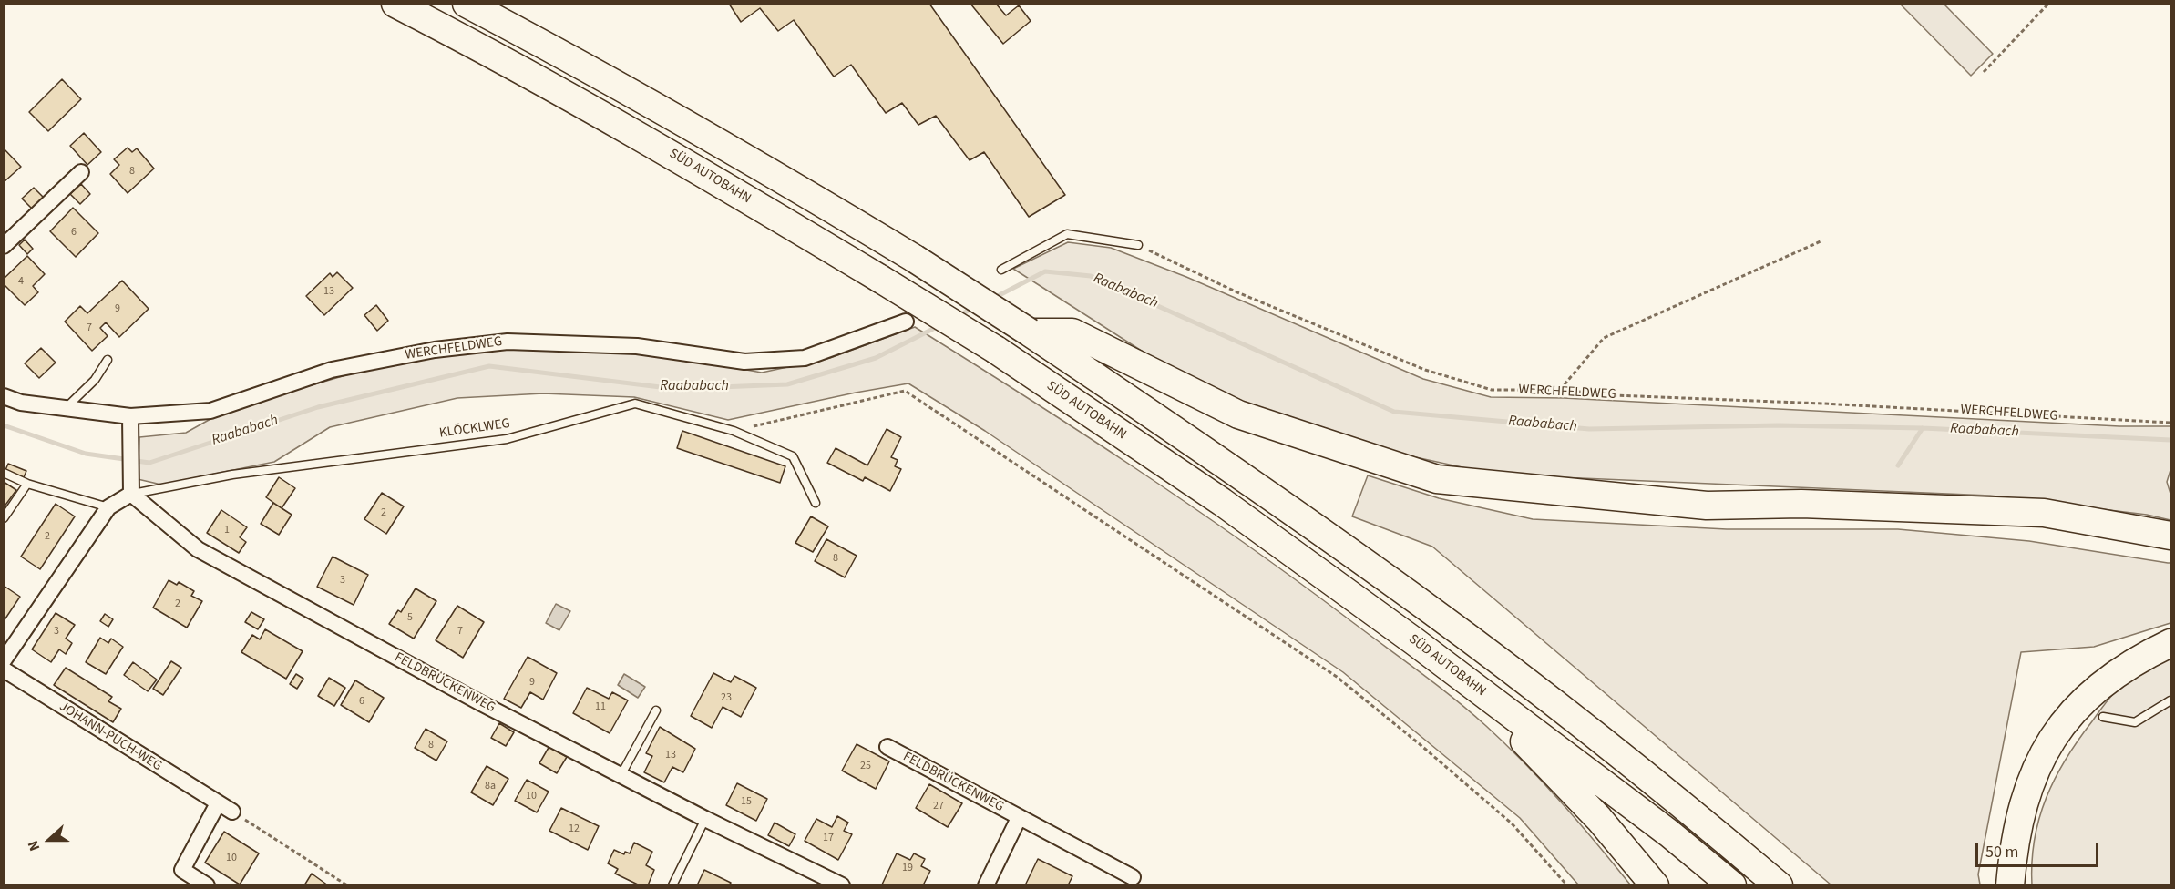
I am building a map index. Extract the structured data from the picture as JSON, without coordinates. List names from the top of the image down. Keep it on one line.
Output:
{"streets":{"highway":["SÜD AUTOBAHN"],"street":["WERCHFELDWEG","FELDBRÜCKENWEG","JOHANN-PUCH-WEG"],"lane":["KLÖCKLWEG"]},"crossings":[["KLÖCKLWEG","FELDBRÜCKENWEG"]],"water":["Raababach"],"house_numbers":["8","6","4","13","9","7","2","1","2","8","3","2","5","3","7","9","23","6","11","8","13","25","8a","10","15","27","12","17","10","19"],"scale_bar":"50 m","north":"left"}
